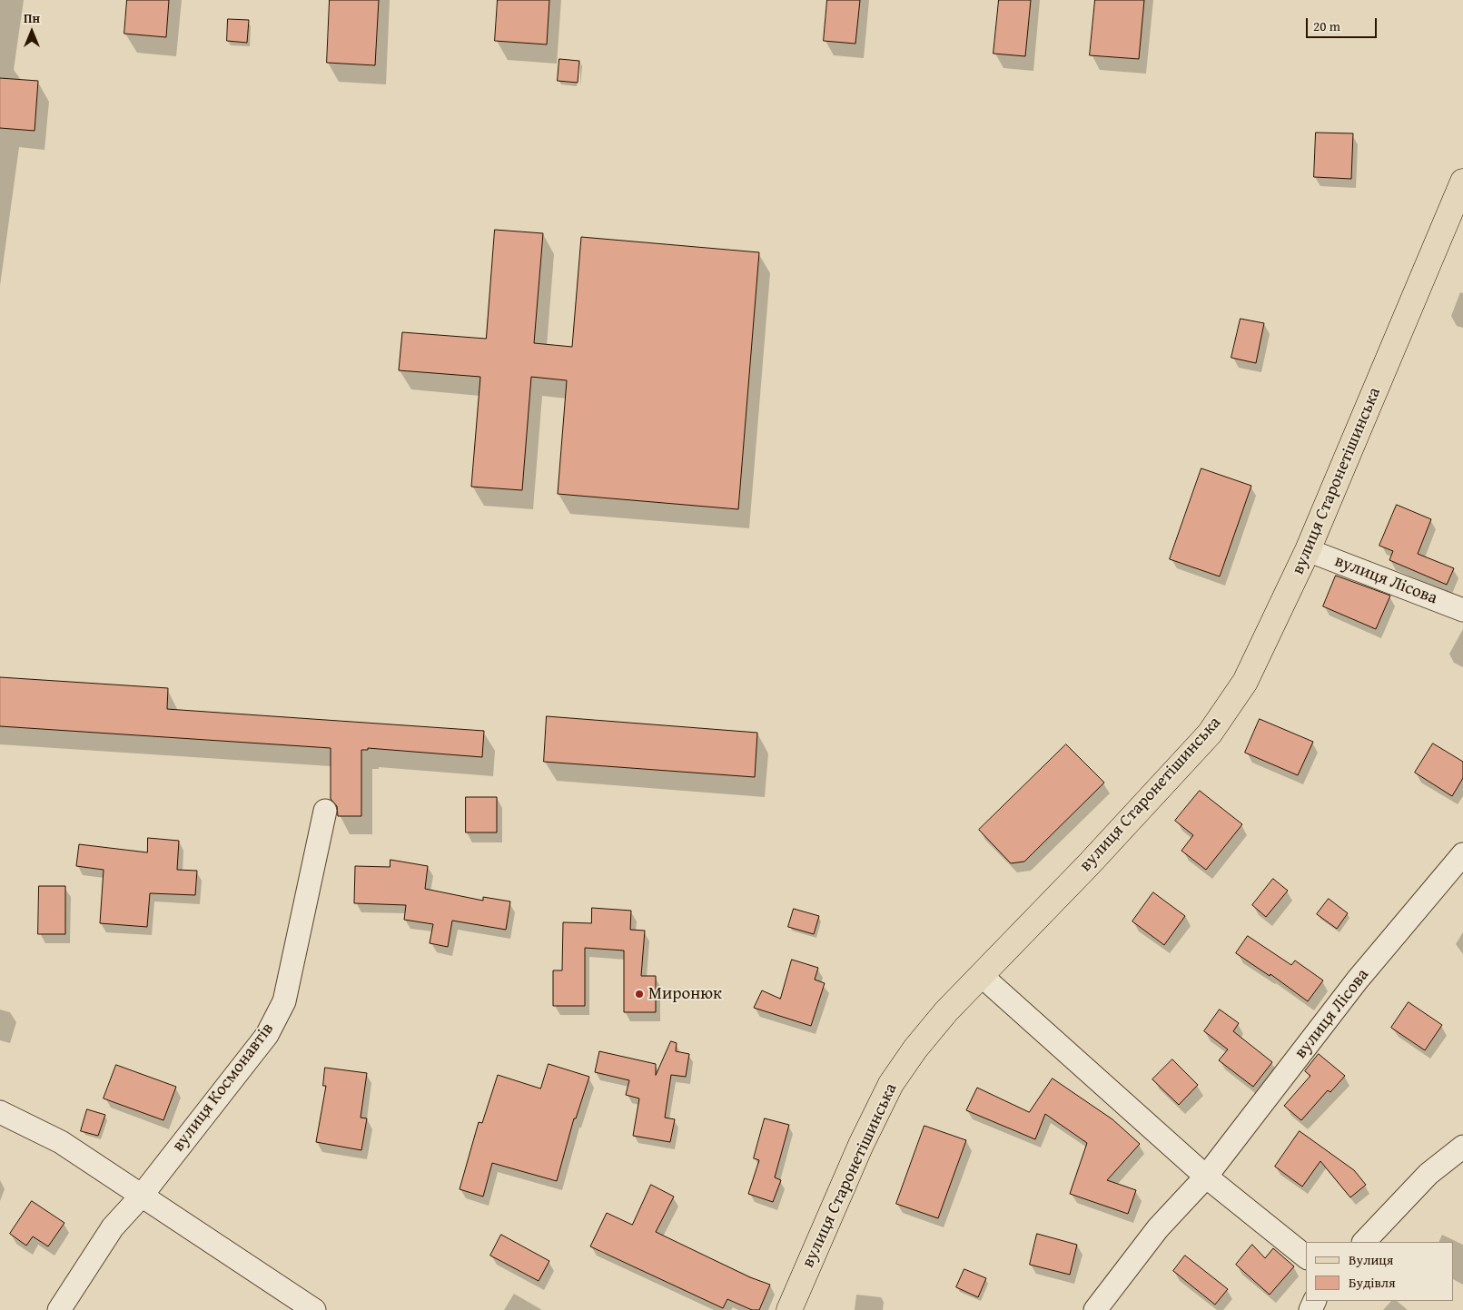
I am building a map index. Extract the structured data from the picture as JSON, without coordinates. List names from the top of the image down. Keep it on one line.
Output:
{"streets":{"main road":["вулиця Старонетішинська"],"street":["вулиця Лісова","вулиця Космонавтів"]},"crossings":[["вулиця Старонетішинська","вулиця Лісова"]],"places":["Миронюк"],"legend":["Вулиця","Будівля"],"scale_bar":"20 m","north":"top"}
